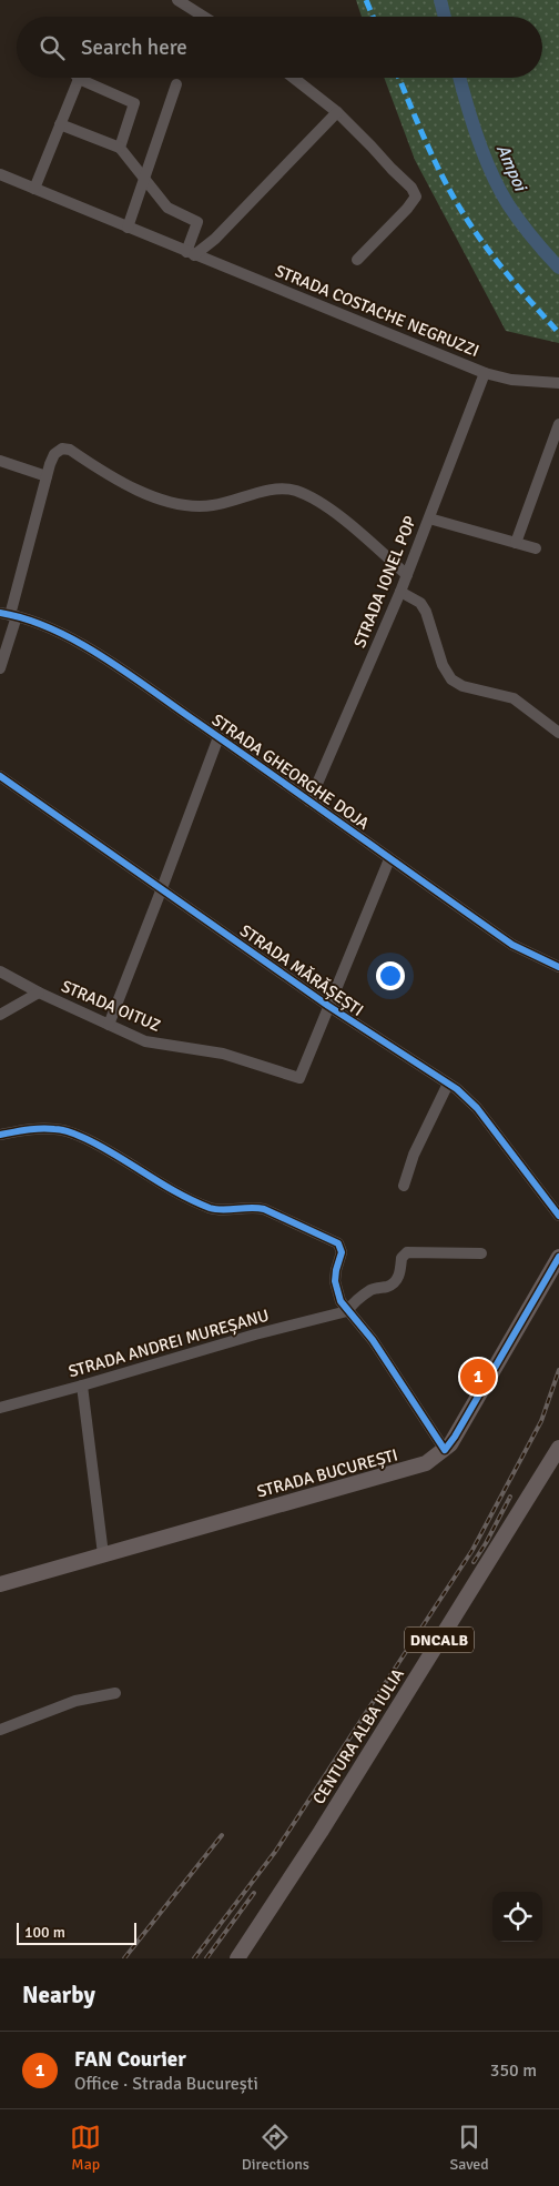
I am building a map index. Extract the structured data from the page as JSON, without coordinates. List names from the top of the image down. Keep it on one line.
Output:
{"streets":{"main road":["STRADA BUCUREȘTI","DNCALB","CENTURA ALBA IULIA"],"street":["STRADA COSTACHE NEGRUZZI","STRADA IONEL POP","STRADA GHEORGHE DOJA","STRADA MĂRĂȘEȘTI","STRADA OITUZ","STRADA ANDREI MUREȘANU"]},"crossings":[["STRADA COSTACHE NEGRUZZI","STRADA IONEL POP"],["STRADA IONEL POP","STRADA GHEORGHE DOJA"],["STRADA MĂRĂȘEȘTI","STRADA OITUZ"]],"water":["Ampoi"],"scale_bar":"100 m","page":{"search":"Search here","pins":"1","scale":"100 m","heading":"Nearby","list":[{"mark":"1","name":"FAN Courier","note":"Office · Strada București","value":"350 m"}],"nav":["Map","Directions","Saved"]}}
